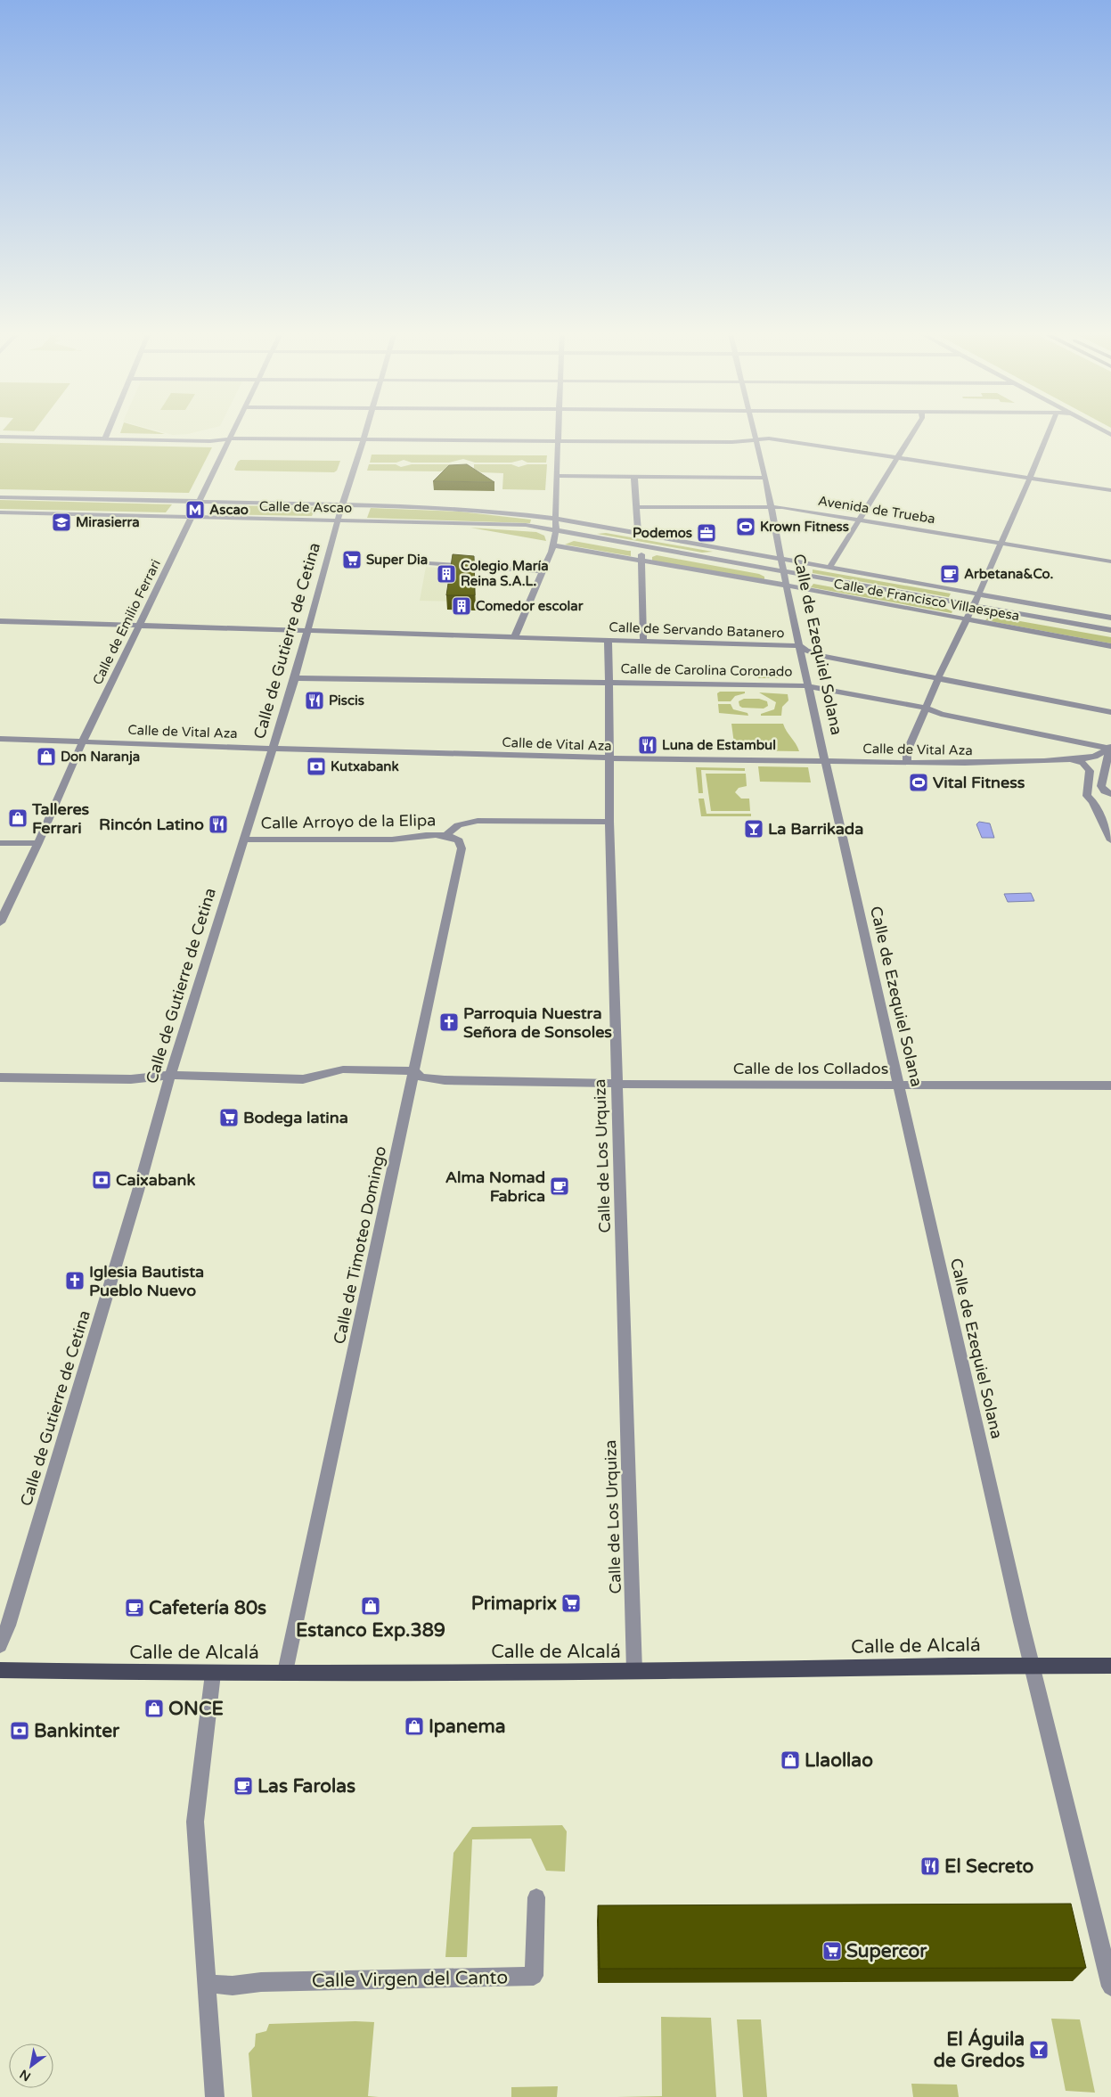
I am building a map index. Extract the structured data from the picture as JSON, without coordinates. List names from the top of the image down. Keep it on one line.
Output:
{"streets":{"main road":["Calle de Alcalá"],"street":["Calle de Ascao","Avenida de Trueba","Calle de Francisco Villaespesa","Calle de Emilio Ferrari","Calle de Servando Batanero","Calle de Gutierre de Cetina","Calle de Ezequiel Solana","Calle de Carolina Coronado","Calle de Vital Aza","Calle Arroyo de la Elipa","Calle de los Collados","Calle de Los Urquiza","Calle de Timoteo Domingo","Calle Virgen del Canto"]},"crossings":[["Calle de Ascao","Calle de Francisco Villaespesa"],["Calle de Ascao","Calle de Emilio Ferrari"],["Calle de Ascao","Calle de Gutierre de Cetina"],["Avenida de Trueba","Calle de Ezequiel Solana"],["Calle de Francisco Villaespesa","Calle de Ezequiel Solana"],["Calle de Emilio Ferrari","Calle de Servando Batanero"],["Calle de Emilio Ferrari","Calle de Vital Aza"],["Calle de Servando Batanero","Calle de Gutierre de Cetina"],["Calle de Servando Batanero","Calle de Ezequiel Solana"],["Calle de Servando Batanero","Calle de Los Urquiza"],["Calle de Gutierre de Cetina","Calle de Carolina Coronado"],["Calle de Gutierre de Cetina","Calle de Vital Aza"],["Calle de Gutierre de Cetina","Calle Arroyo de la Elipa"],["Calle de Ezequiel Solana","Calle de Carolina Coronado"],["Calle de Ezequiel Solana","Calle de Vital Aza"],["Calle de Ezequiel Solana","Calle de los Collados"],["Calle de Ezequiel Solana","Calle de Alcalá"],["Calle de Carolina Coronado","Calle de Vital Aza"],["Calle de Carolina Coronado","Calle de Los Urquiza"],["Calle de Vital Aza","Calle de Los Urquiza"],["Calle Arroyo de la Elipa","Calle de Los Urquiza"],["Calle Arroyo de la Elipa","Calle de Timoteo Domingo"],["Calle de los Collados","Calle de Los Urquiza"],["Calle de los Collados","Calle de Timoteo Domingo"],["Calle de Los Urquiza","Calle de Alcalá"],["Calle de Timoteo Domingo","Calle de Alcalá"]],"places":{"metro station":["Ascao"],"school or university":["Mirasierra"],"sports":["Krown Fitness","Vital Fitness"],"office":["Podemos"],"supermarket":["Super Dia","Bodega latina","Primaprix","Supercor"],"building":["Colegio María Reina S.A.L.","Comedor escolar"],"cafe":["Arbetana&Co.","Alma Nomad Fabrica","Cafetería 80s","Las Farolas"],"restaurant":["Piscis","Luna de Estambul","Rincón Latino","El Secreto"],"shop":["Don Naranja","Talleres Ferrari","Estanco Exp.389","ONCE","Ipanema","Llaollao"],"bank":["Kutxabank","Caixabank","Bankinter"],"bar":["La Barrikada","El Águila de Gredos"],"church":["Parroquia Nuestra Señora de Sonsoles","Iglesia Bautista Pueblo Nuevo"]},"north":"bottom left"}
